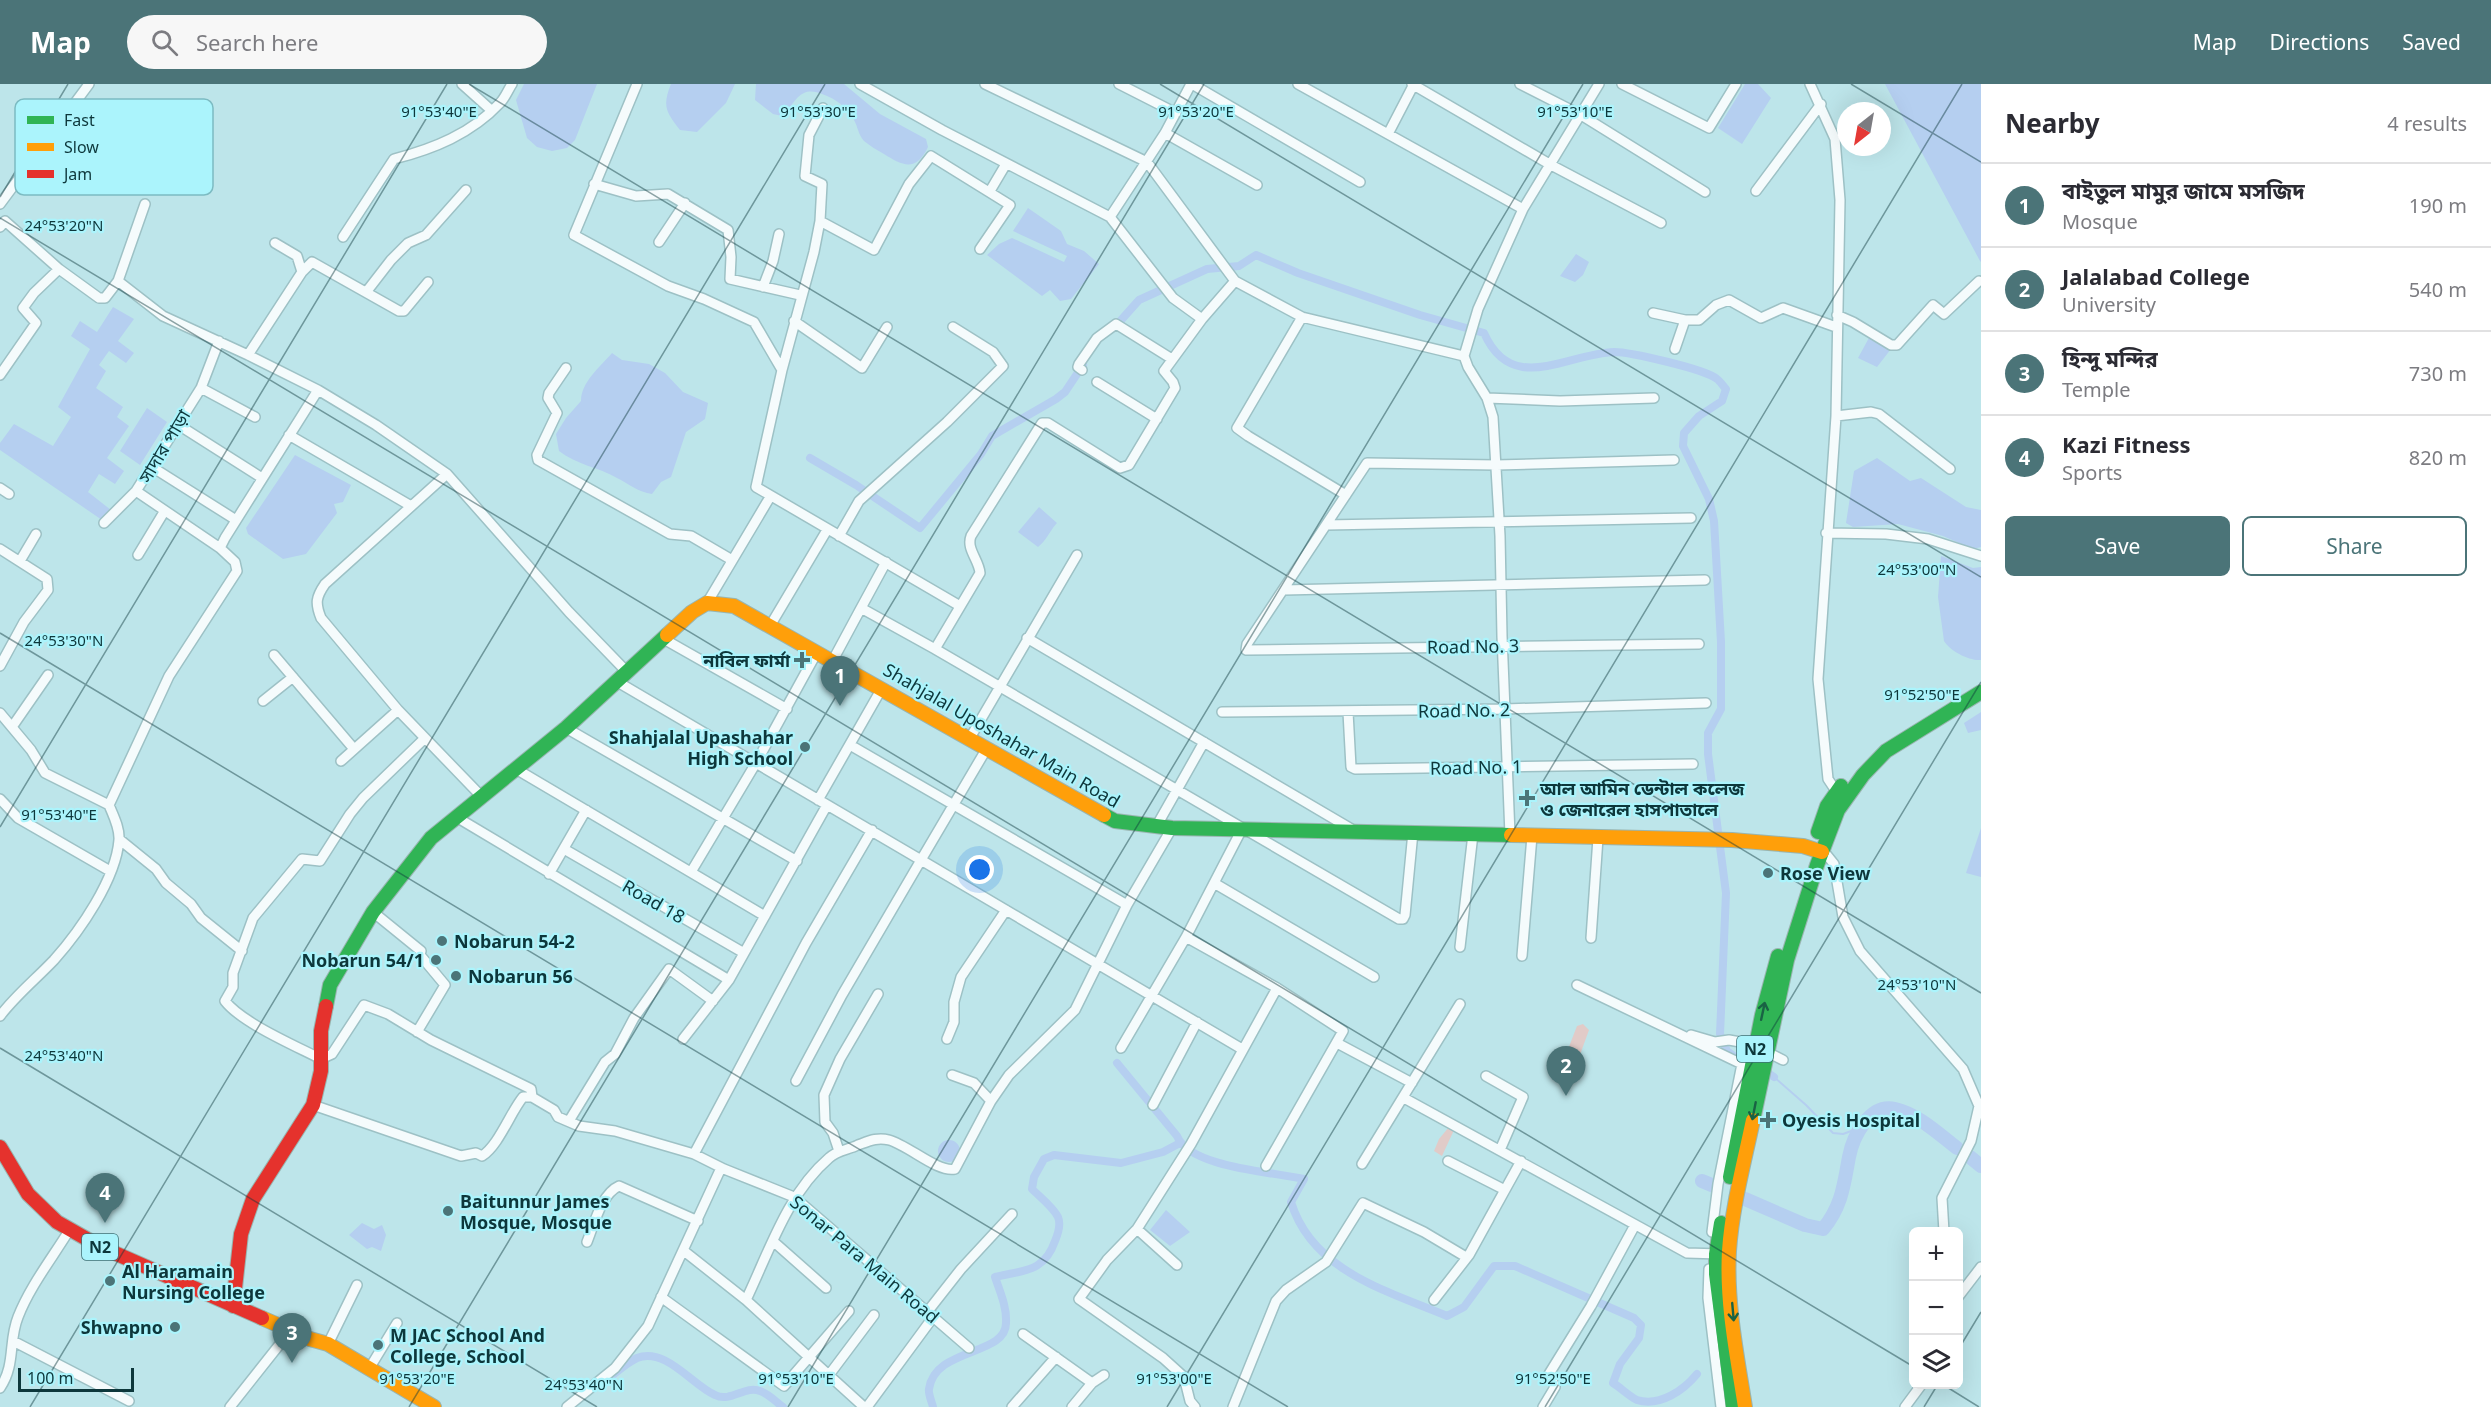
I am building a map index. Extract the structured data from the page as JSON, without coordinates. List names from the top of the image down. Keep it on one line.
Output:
{"streets":{"main road":["Shahjalal Uposhahar Main Road","N2"],"street":["সাদার পাড়া","Road No. 3","Road No. 2","Road No. 1","Road 18","Sonar Para Main Road"]},"crossings":[["Road No. 2","Road No. 1"],["Shahjalal Uposhahar Main Road","N2"]],"places":{"health":["নাবিল ফার্মা","আল আমিন ডেন্টাল কলেজ ও জেনারেল হাসপাতালে","Oyesis Hospital"],"other":["Shahjalal Upashahar High School","Rose View","Nobarun 54-2","Nobarun 54/1","Nobarun 56","Baitunnur James Mosque, Mosque","Al Haramain Nursing College","Shwapno","M JAC School And College, School"]},"legend":["Fast","Slow","Jam"],"scale_bar":"100 m","north":"bottom left","page":{"header":"Map","search":"Search here","nav":["Map","Directions","Saved"],"heading":["Nearby","4 results"],"list":[{"mark":"1","name":"বাইতুল মামুর জামে মসজিদ","note":"Mosque","value":"190 m"},{"mark":"2","name":"Jalalabad College","note":"University","value":"540 m"},{"mark":"3","name":"হিন্দু মন্দির","note":"Temple","value":"730 m"},{"mark":"4","name":"Kazi Fitness","note":"Sports","value":"820 m"}],"buttons":["Save","Share"],"pins":["1","2","4","3"],"map_buttons":["+","−"],"scale":"100 m"},"coordinates":["91°53'40\"E","91°53'30\"E","91°53'20\"E","91°53'10\"E","24°53'20\"N","24°53'00\"N","24°53'30\"N","91°52'50\"E","24°53'10\"N","24°53'40\"N","91°53'00\"E"]}
